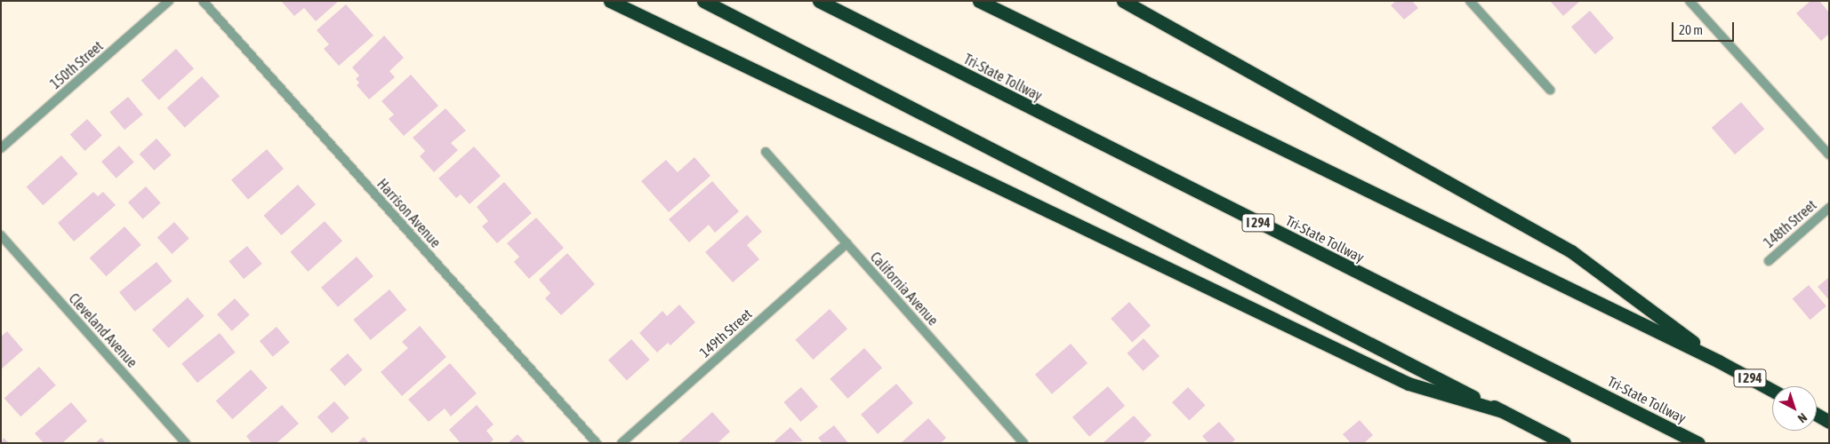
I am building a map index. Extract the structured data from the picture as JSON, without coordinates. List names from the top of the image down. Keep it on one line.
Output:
{"streets":{"highway":["Tri-State Tollway","I 294"],"street":["150th Street","Harrison Avenue","148th Street","California Avenue","Cleveland Avenue","149th Street"]},"crossings":[["California Avenue","149th Street"]],"scale_bar":"20 m","north":"bottom right"}
